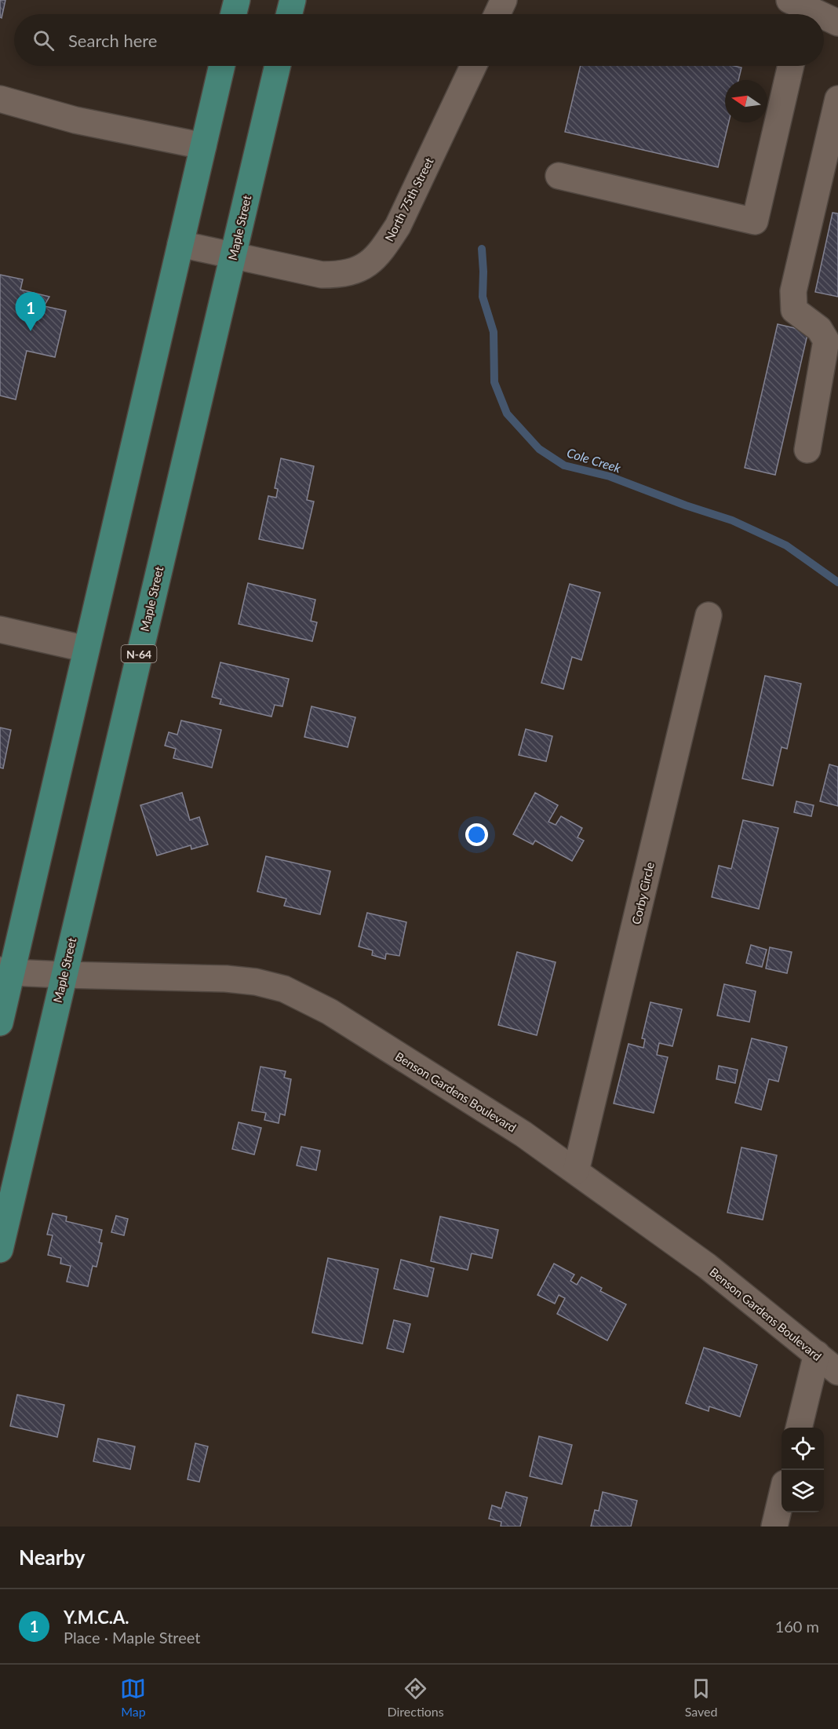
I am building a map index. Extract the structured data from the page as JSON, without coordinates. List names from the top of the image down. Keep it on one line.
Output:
{"streets":{"main road":["Maple Street","N-64"],"street":["North 75th Street","Corby Circle","Benson Gardens Boulevard"]},"crossings":[["North 75th Street","Maple Street"],["Maple Street","Benson Gardens Boulevard"],["Corby Circle","Benson Gardens Boulevard"]],"water":["Cole Creek"],"north":"left","page":{"search":"Search here","pins":"1","heading":"Nearby","list":[{"mark":"1","name":"Y.M.C.A.","note":"Place · Maple Street","value":"160 m"}],"nav":["Map","Directions","Saved"]}}
